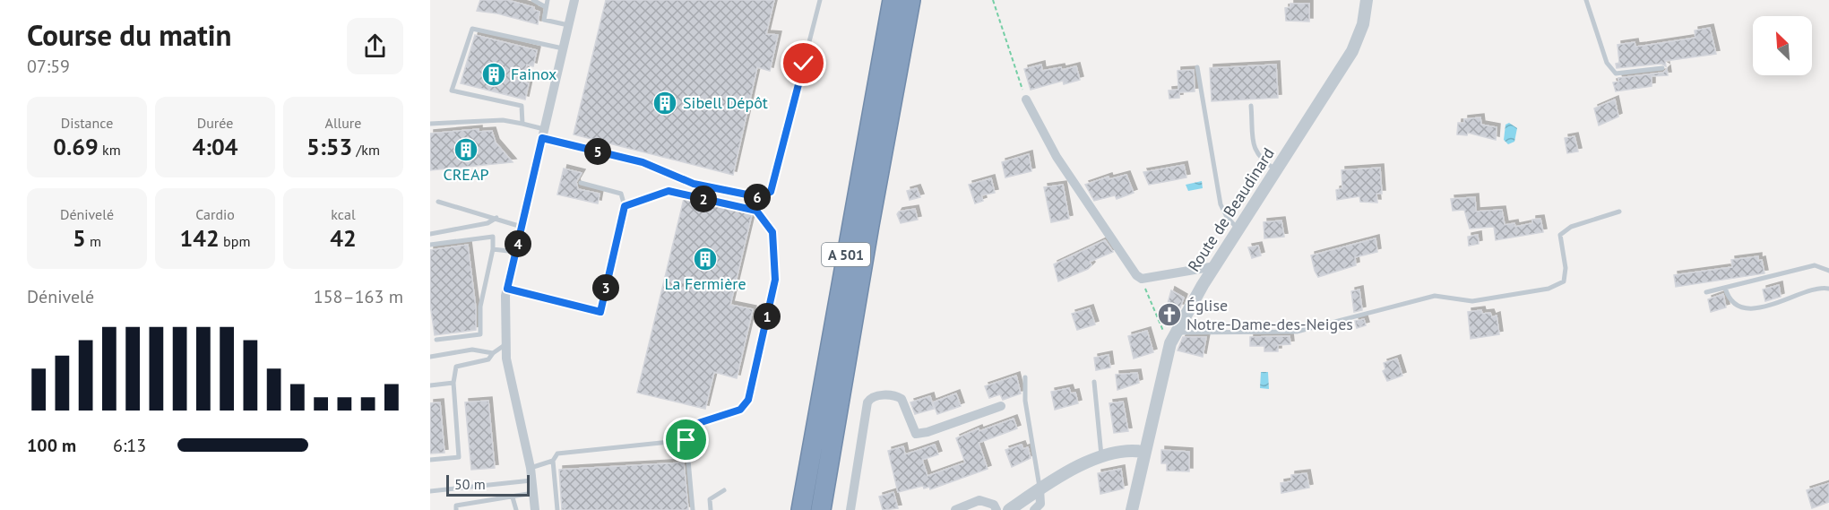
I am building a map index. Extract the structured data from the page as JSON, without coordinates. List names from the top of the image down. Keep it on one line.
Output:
{"streets":{"highway":["A 501"],"street":["Route de Beaudinard"]},"places":{"building":["Fainox","Sibell Dépôt","CREAP","La Fermière"],"church":["Église Notre-Dame-des-Neiges"]},"scale_bar":"50 m","north":"top left","page":{"heading":["Course du matin","07:59"],"stats":[["Distance","0.69 km"],["Durée","4:04"],["Allure","5:53 /km"],["Dénivelé","5 m"],["Cardio","142 bpm"],["kcal","42"]],"pins":["5","6","2","4","3","1"],"chart":["Dénivelé","158–163 m"],"list":[{"name":"100 m","note":"6:13"}],"scale":"50 m"}}
